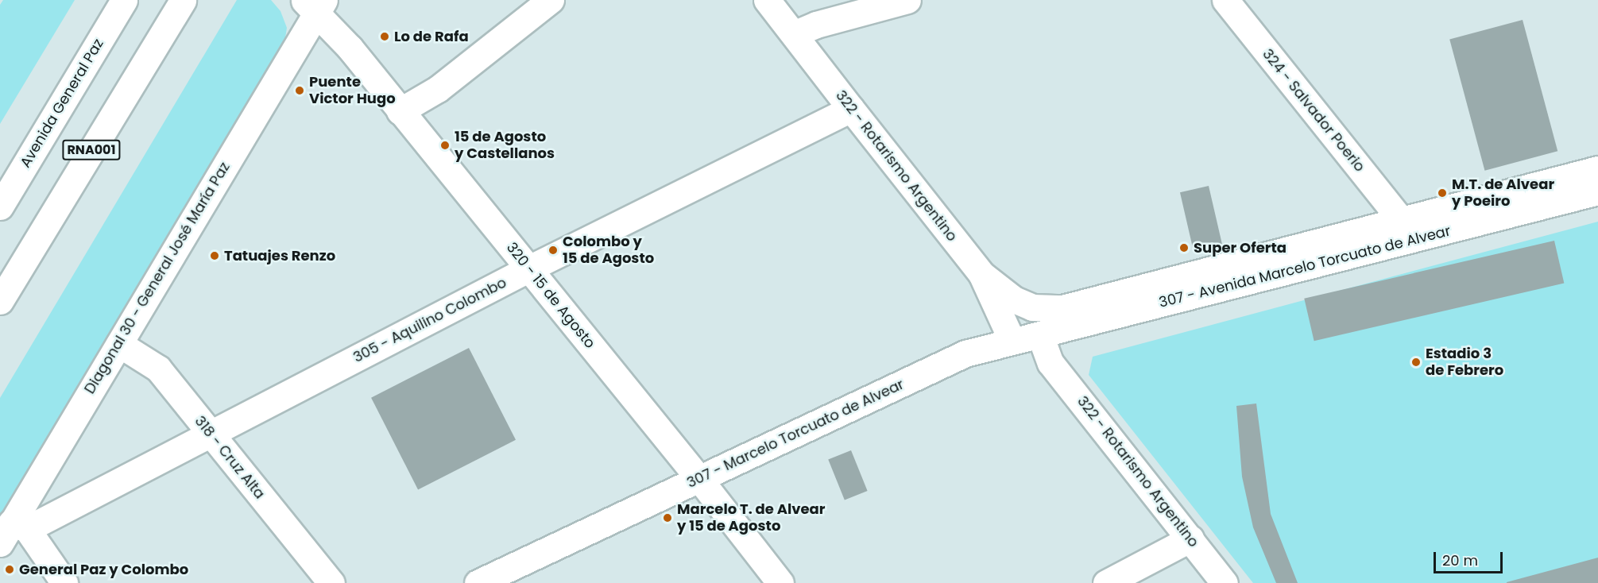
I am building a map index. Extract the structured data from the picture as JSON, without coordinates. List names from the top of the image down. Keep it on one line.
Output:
{"streets":{"main road":["Avenida General Paz","324 - Salvador Poerio","RNA001","322 - Rotarismo Argentino","307 - Avenida Marcelo Torcuato de Alvear","Diagonal 30 - General José María Paz","320 - 15 de Agosto","305 - Aquilino Colombo","307 - Marcelo Torcuato de Alvear","318 - Cruz Alta"]},"crossings":[["324 - Salvador Poerio","307 - Avenida Marcelo Torcuato de Alvear"],["322 - Rotarismo Argentino","307 - Avenida Marcelo Torcuato de Alvear"],["322 - Rotarismo Argentino","305 - Aquilino Colombo"],["322 - Rotarismo Argentino","307 - Marcelo Torcuato de Alvear"],["307 - Avenida Marcelo Torcuato de Alvear","307 - Marcelo Torcuato de Alvear"],["Diagonal 30 - General José María Paz","320 - 15 de Agosto"],["Diagonal 30 - General José María Paz","305 - Aquilino Colombo"],["Diagonal 30 - General José María Paz","318 - Cruz Alta"],["320 - 15 de Agosto","305 - Aquilino Colombo"],["320 - 15 de Agosto","307 - Marcelo Torcuato de Alvear"],["305 - Aquilino Colombo","318 - Cruz Alta"]],"places":["Lo de Rafa","Puente Victor Hugo","15 de Agosto y Castellanos","M.T. de Alvear y Poeiro","Super Oferta","Colombo y 15 de Agosto","Tatuajes Renzo","Estadio 3 de Febrero","Marcelo T. de Alvear y 15 de Agosto","General Paz y Colombo"],"scale_bar":"20 m"}
